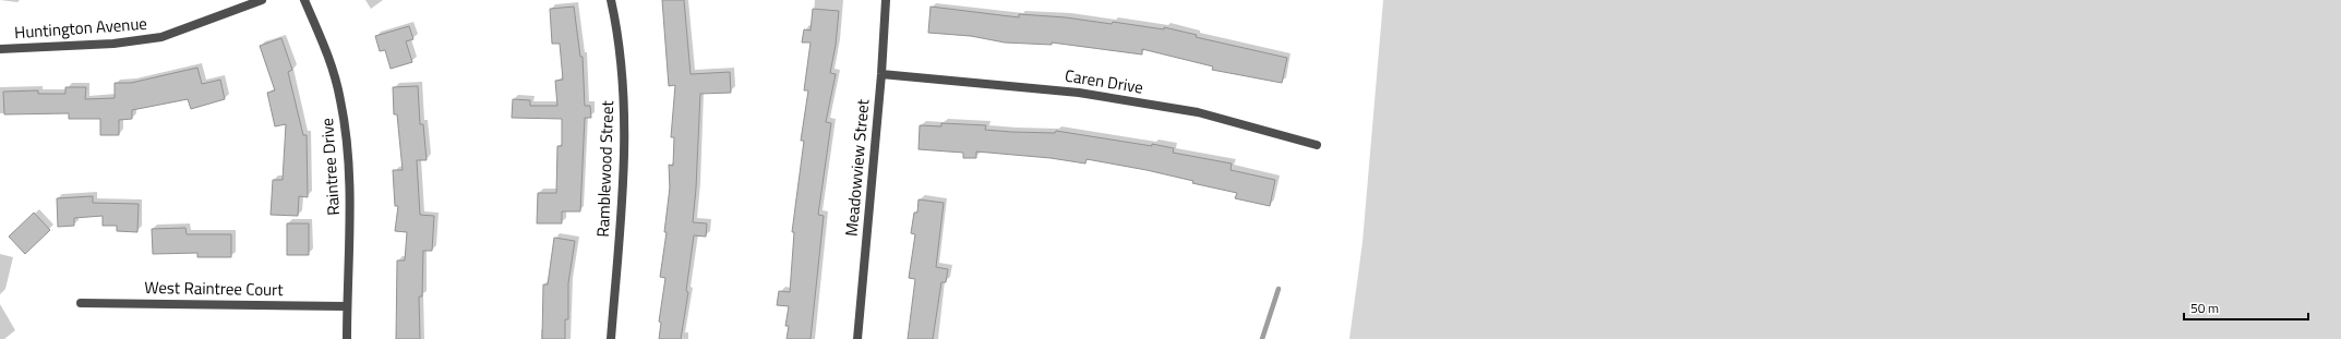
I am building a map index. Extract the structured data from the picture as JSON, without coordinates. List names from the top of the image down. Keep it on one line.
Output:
{"streets":{"street":["Huntington Avenue","Caren Drive","Raintree Drive","Meadowview Street","Ramblewood Street","West Raintree Court"]},"crossings":[["Caren Drive","Meadowview Street"],["Raintree Drive","West Raintree Court"]],"scale_bar":"50 m"}
